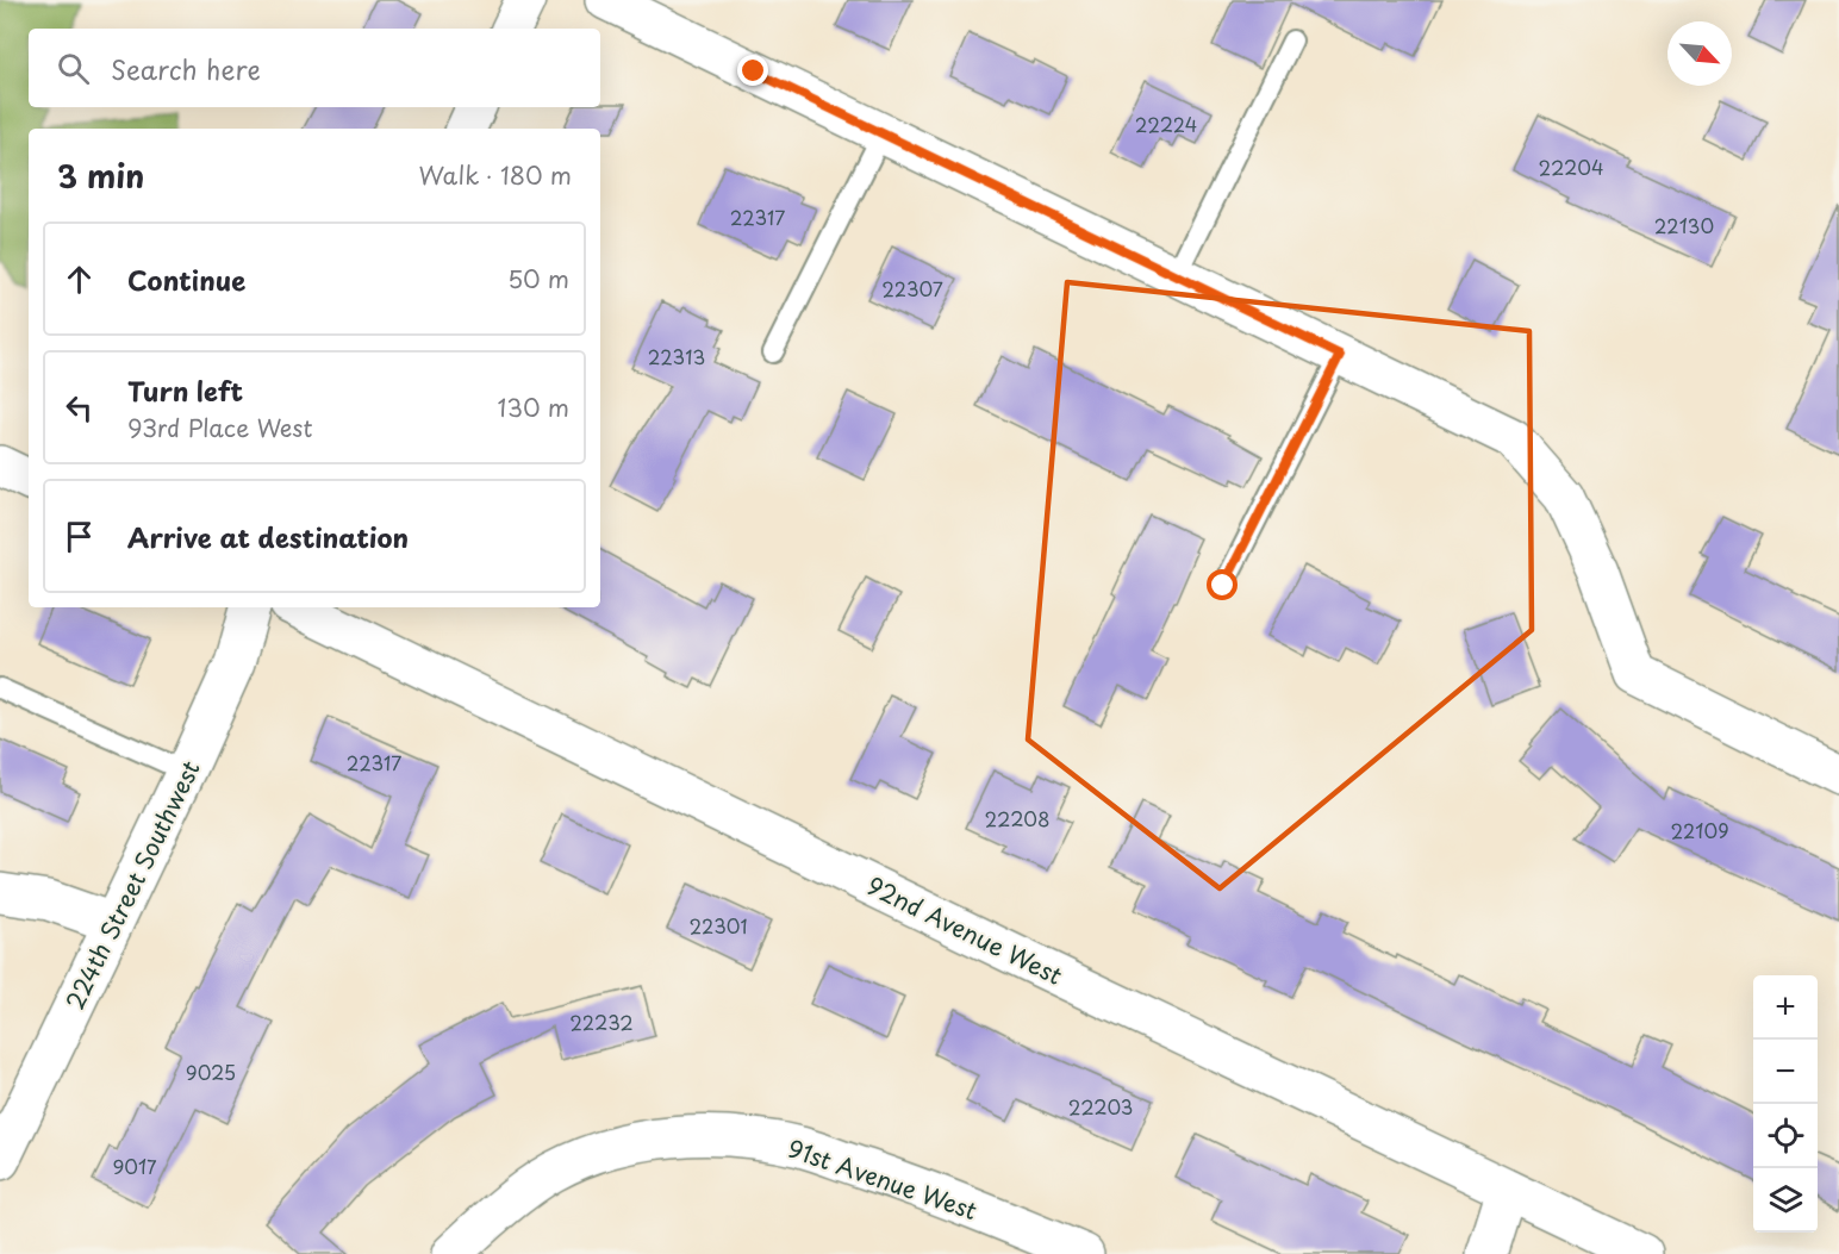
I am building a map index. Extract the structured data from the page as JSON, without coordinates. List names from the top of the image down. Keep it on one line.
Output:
{"streets":{"street":["224th Street Southwest","92nd Avenue West","91st Avenue West"]},"house_numbers":["22224","22204","22317","22130","22307","22313","22317","22208","22109","22301","22232","9025","22203","9017"],"north":"bottom right","page":{"search":"Search here","heading":["3 min","Walk · 180 m"],"list":[["Continue","50 m"],["Turn left","93rd Place West","130 m"],"Arrive at destination"],"map_buttons":["+","−"]}}
